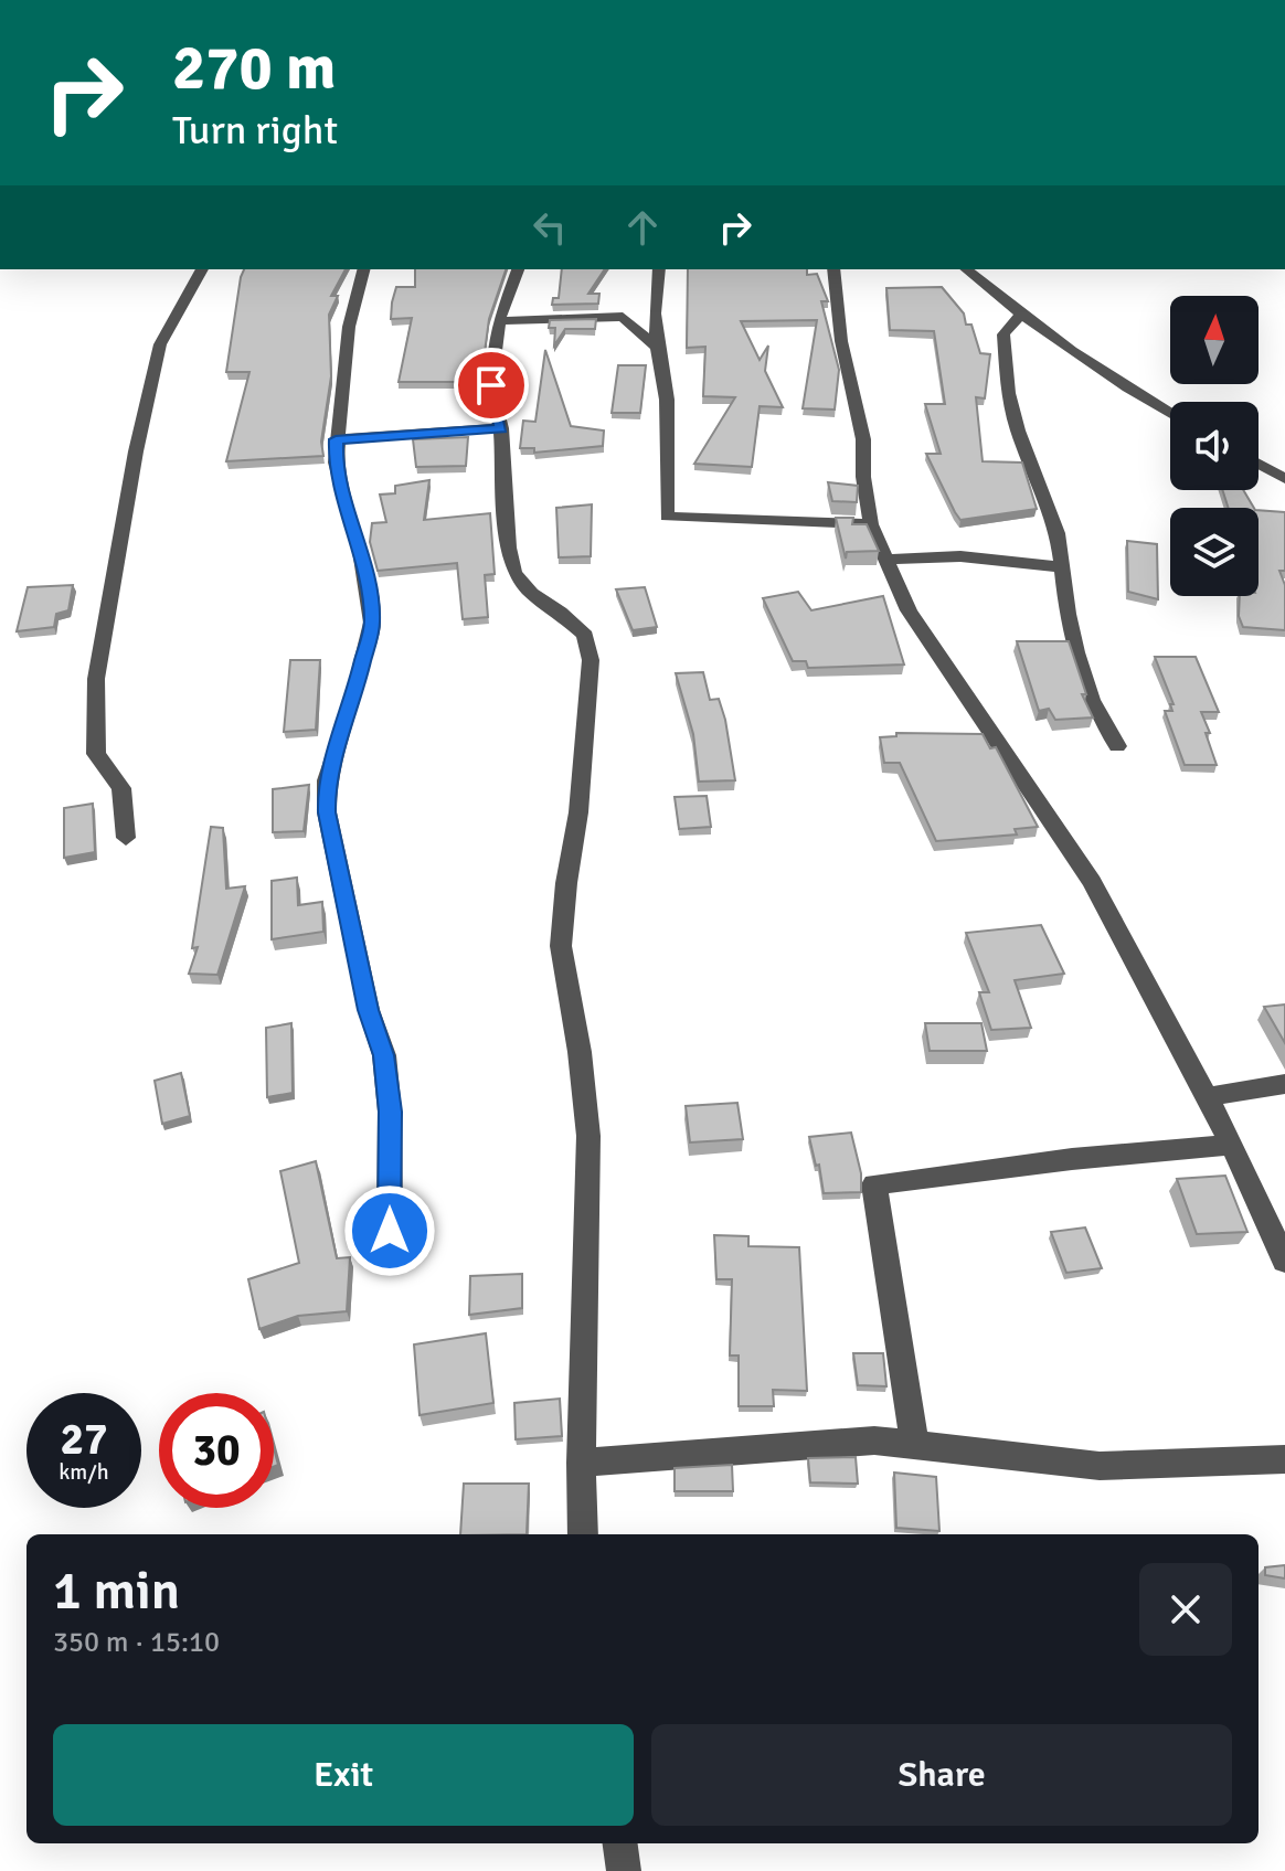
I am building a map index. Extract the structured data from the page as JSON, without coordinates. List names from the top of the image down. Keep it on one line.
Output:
{"north":"top","page":{"turn":["270 m","Turn right"],"speed":"27 km/h","limit":"30","heading":["1 min","350 m · 15:10"],"buttons":["Exit","Share"]}}
